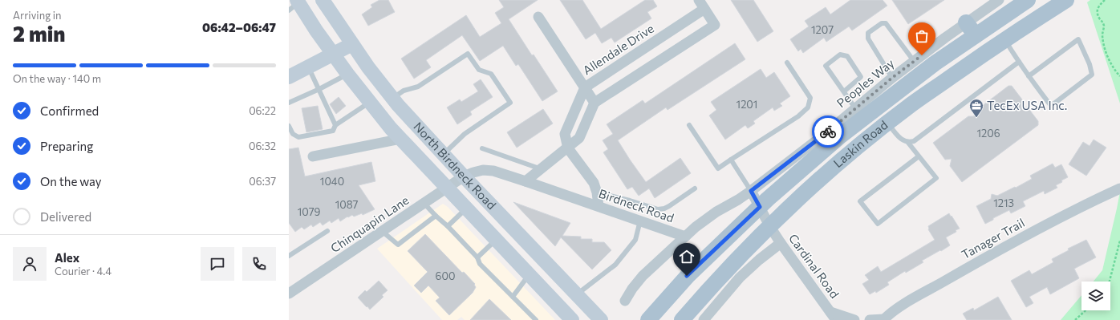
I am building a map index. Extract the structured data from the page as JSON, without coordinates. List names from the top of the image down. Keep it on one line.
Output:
{"streets":{"main road":["Laskin Road","North Birdneck Road"],"street":["Allendale Drive","Peoples Way","Birdneck Road","Chinquapin Lane","Tanager Trail","Cardinal Road"]},"crossings":[["Peoples Way","Laskin Road"],["Peoples Way","Birdneck Road"],["Laskin Road","Cardinal Road"],["North Birdneck Road","Birdneck Road"],["North Birdneck Road","Chinquapin Lane"],["Birdneck Road","Chinquapin Lane"]],"places":{"office":["TecEx USA Inc."]},"house_numbers":["1207","1201","1206","1040","1213","1087","1079","600"],"page":{"heading":["2 min","Arriving in","06:42–06:47"],"panel":["Alex","Courier · 4.4"],"bar":"On the way · 140 m","list":[["Confirmed","06:22"],["Preparing","06:32"],["On the way","06:37"],"Delivered"]}}
